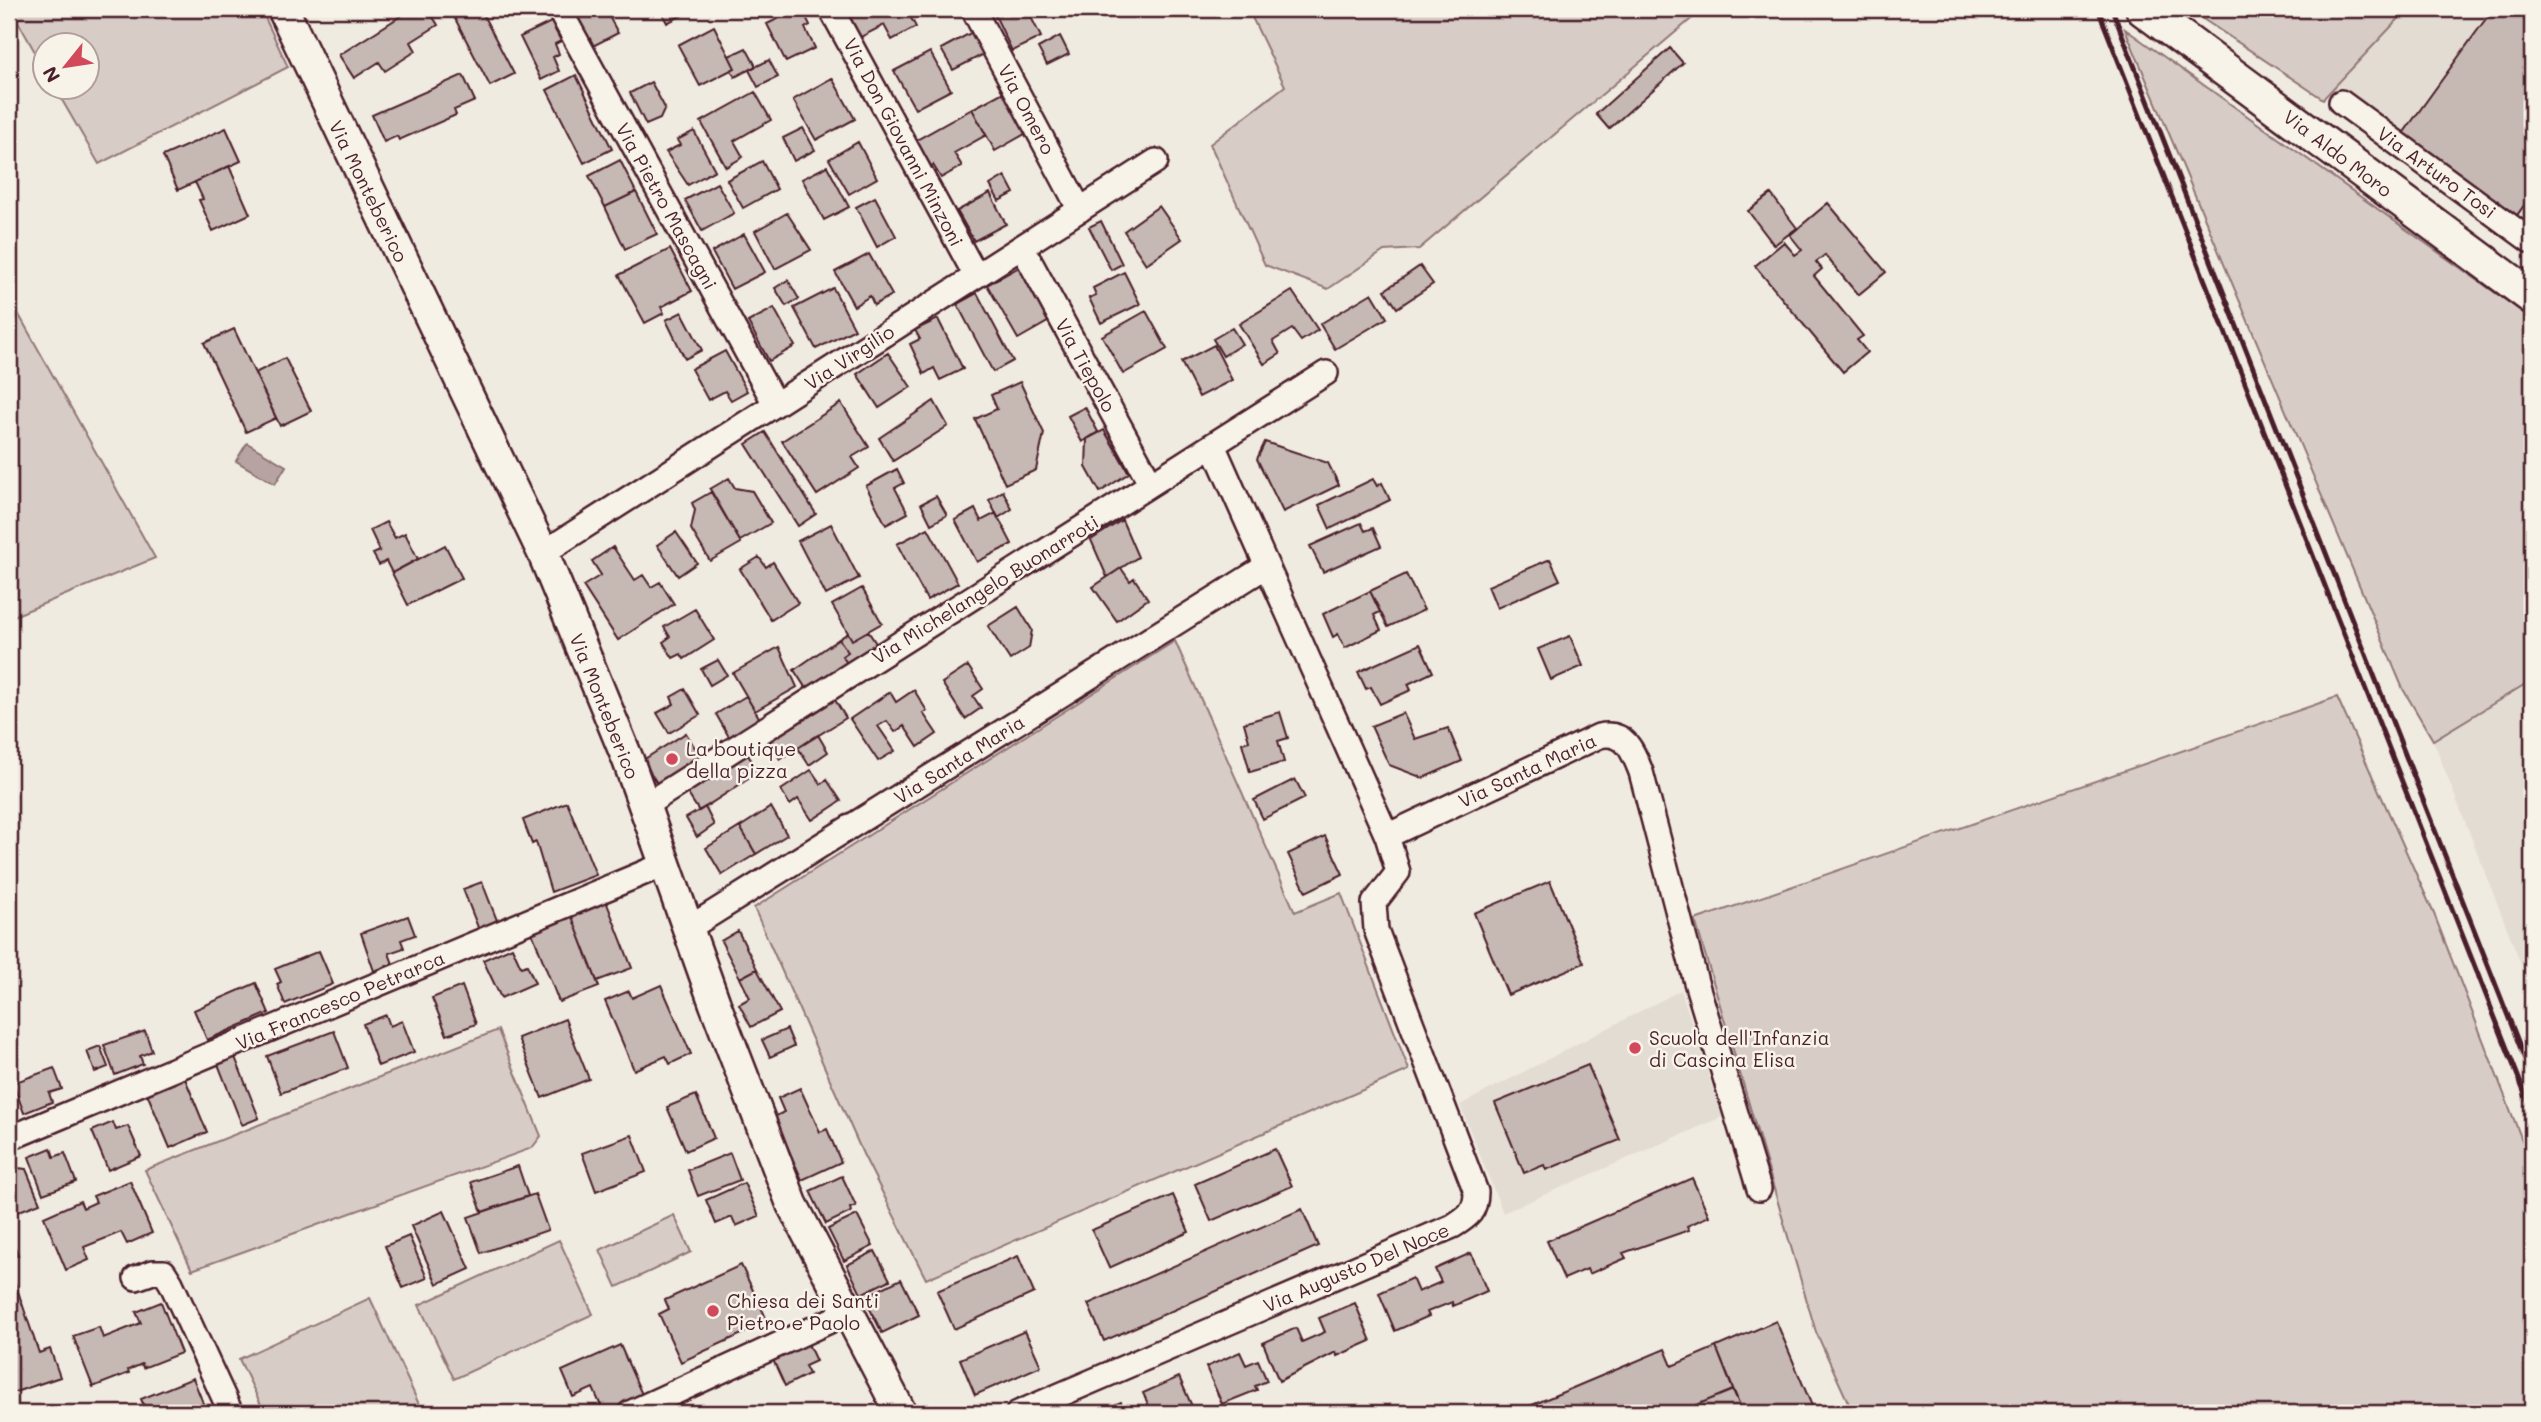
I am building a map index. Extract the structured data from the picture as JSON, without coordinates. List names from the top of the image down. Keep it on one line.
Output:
{"streets":{"main road":["Via Aldo Moro"],"street":["Via Omero","Via Don Giovanni Minzoni","Via Arturo Tosi","Via Monteberico","Via Pietro Mascagni","Via Virgilio","Via Tiepolo","Via Michelangelo Buonarroti","Via Santa Maria","Via Francesco Petrarca","Via Augusto Del Noce"]},"crossings":[["Via Omero","Via Virgilio"],["Via Don Giovanni Minzoni","Via Virgilio"],["Via Monteberico","Via Virgilio"],["Via Monteberico","Via Michelangelo Buonarroti"],["Via Monteberico","Via Santa Maria"],["Via Monteberico","Via Francesco Petrarca"],["Via Pietro Mascagni","Via Virgilio"],["Via Virgilio","Via Tiepolo"],["Via Tiepolo","Via Michelangelo Buonarroti"],["Via Santa Maria","Via Augusto Del Noce"]],"places":["La boutique della pizza","Scuola dell'Infanzia di Cascina Elisa","Chiesa dei Santi Pietro e Paolo"],"north":"bottom left"}
